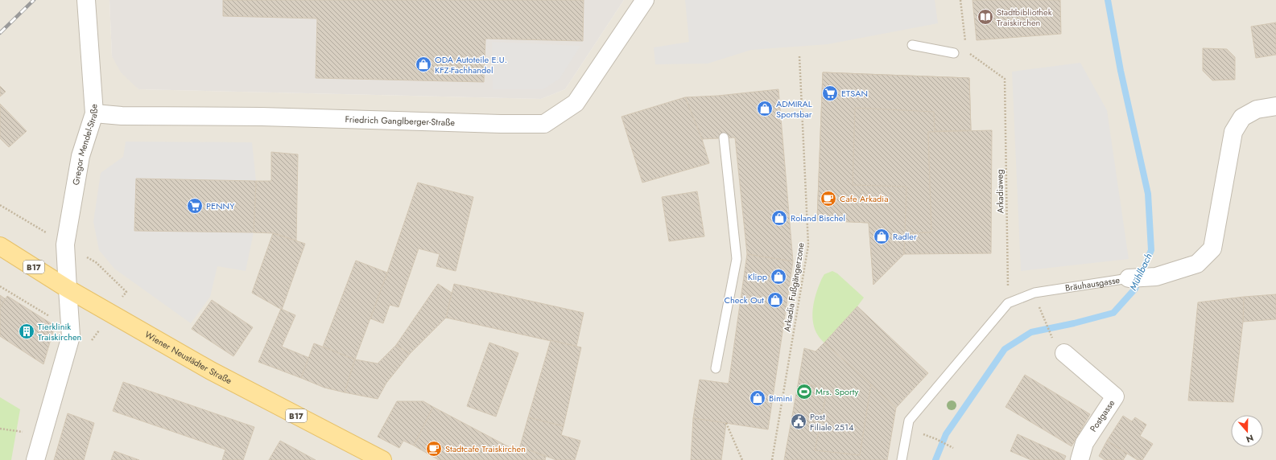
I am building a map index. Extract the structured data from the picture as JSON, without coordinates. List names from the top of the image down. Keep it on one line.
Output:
{"streets":{"main road":["B17","Wiener Neustädter Straße"],"street":["Friedrich Ganglberger-Straße","Gregor Mendel-Straße","Bräuhausgasse","Postgasse"],"path":["Arkadiaweg","Arkadia Fußgängerzone"]},"crossings":[["Friedrich Ganglberger-Straße","Gregor Mendel-Straße"],["Gregor Mendel-Straße","Wiener Neustädter Straße"],["Arkadiaweg","Bräuhausgasse"]],"water":["Mühlbach"],"places":{"library":["Stadtbibliothek Traiskirchen"],"shop":["ODA Autoteile E.U. KFZ-Fachhandel","ADMIRAL Sportsbar","Roland Bischel","Radler","Klipp","Check Out","Bimini"],"supermarket":["ETSAN","PENNY"],"cafe":["Cafe Arkadia","Stadtcafe Traiskirchen"],"building":["Tierklinik Traiskirchen"],"sports":["Mrs. Sporty"],"public building":["Post Filiale 2514"]},"north":"bottom"}
